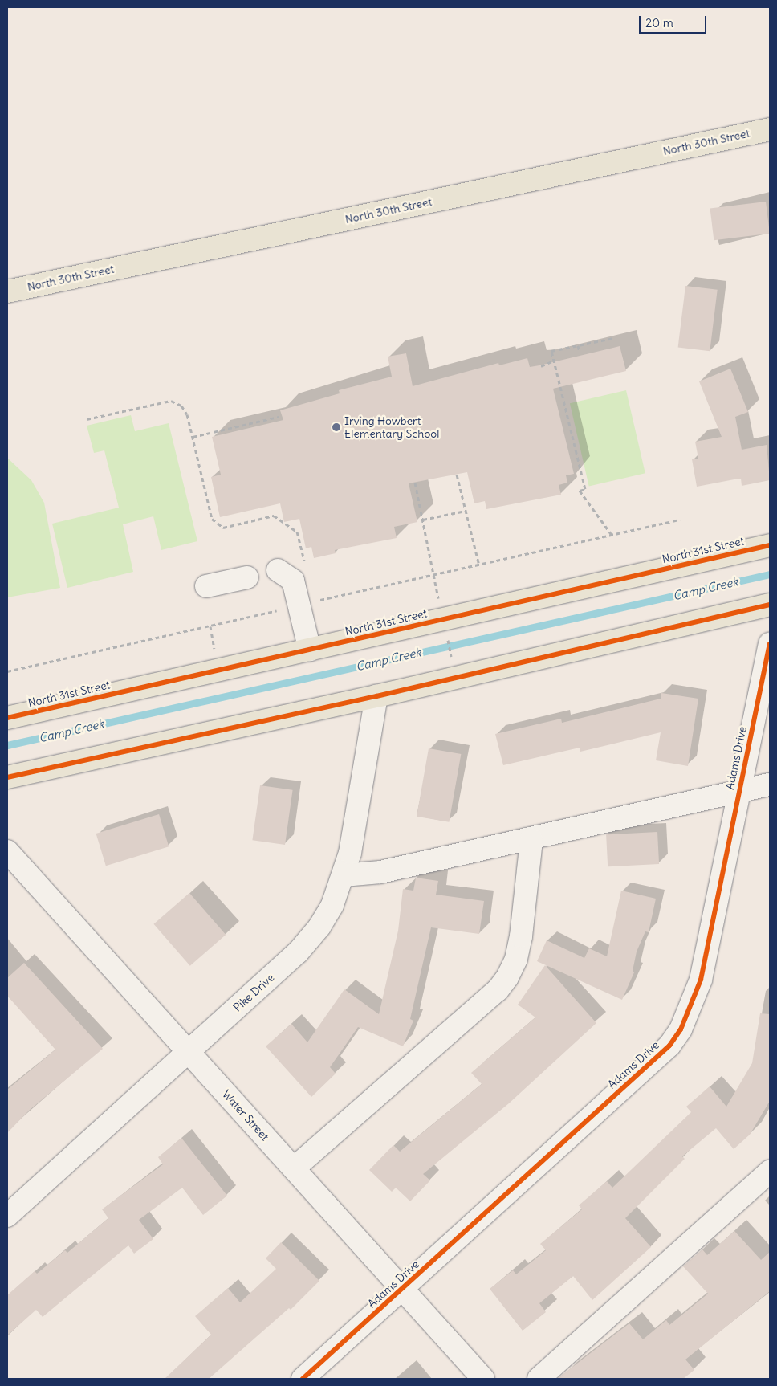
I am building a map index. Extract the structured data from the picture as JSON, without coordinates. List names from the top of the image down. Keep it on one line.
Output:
{"streets":{"main road":["North 30th Street","North 31st Street"],"street":["Adams Drive","Pike Drive","Water Street"]},"crossings":[["Adams Drive","Water Street"],["Pike Drive","Water Street"]],"water":["Camp Creek"],"places":["Irving Howbert Elementary School"],"scale_bar":"20 m"}
